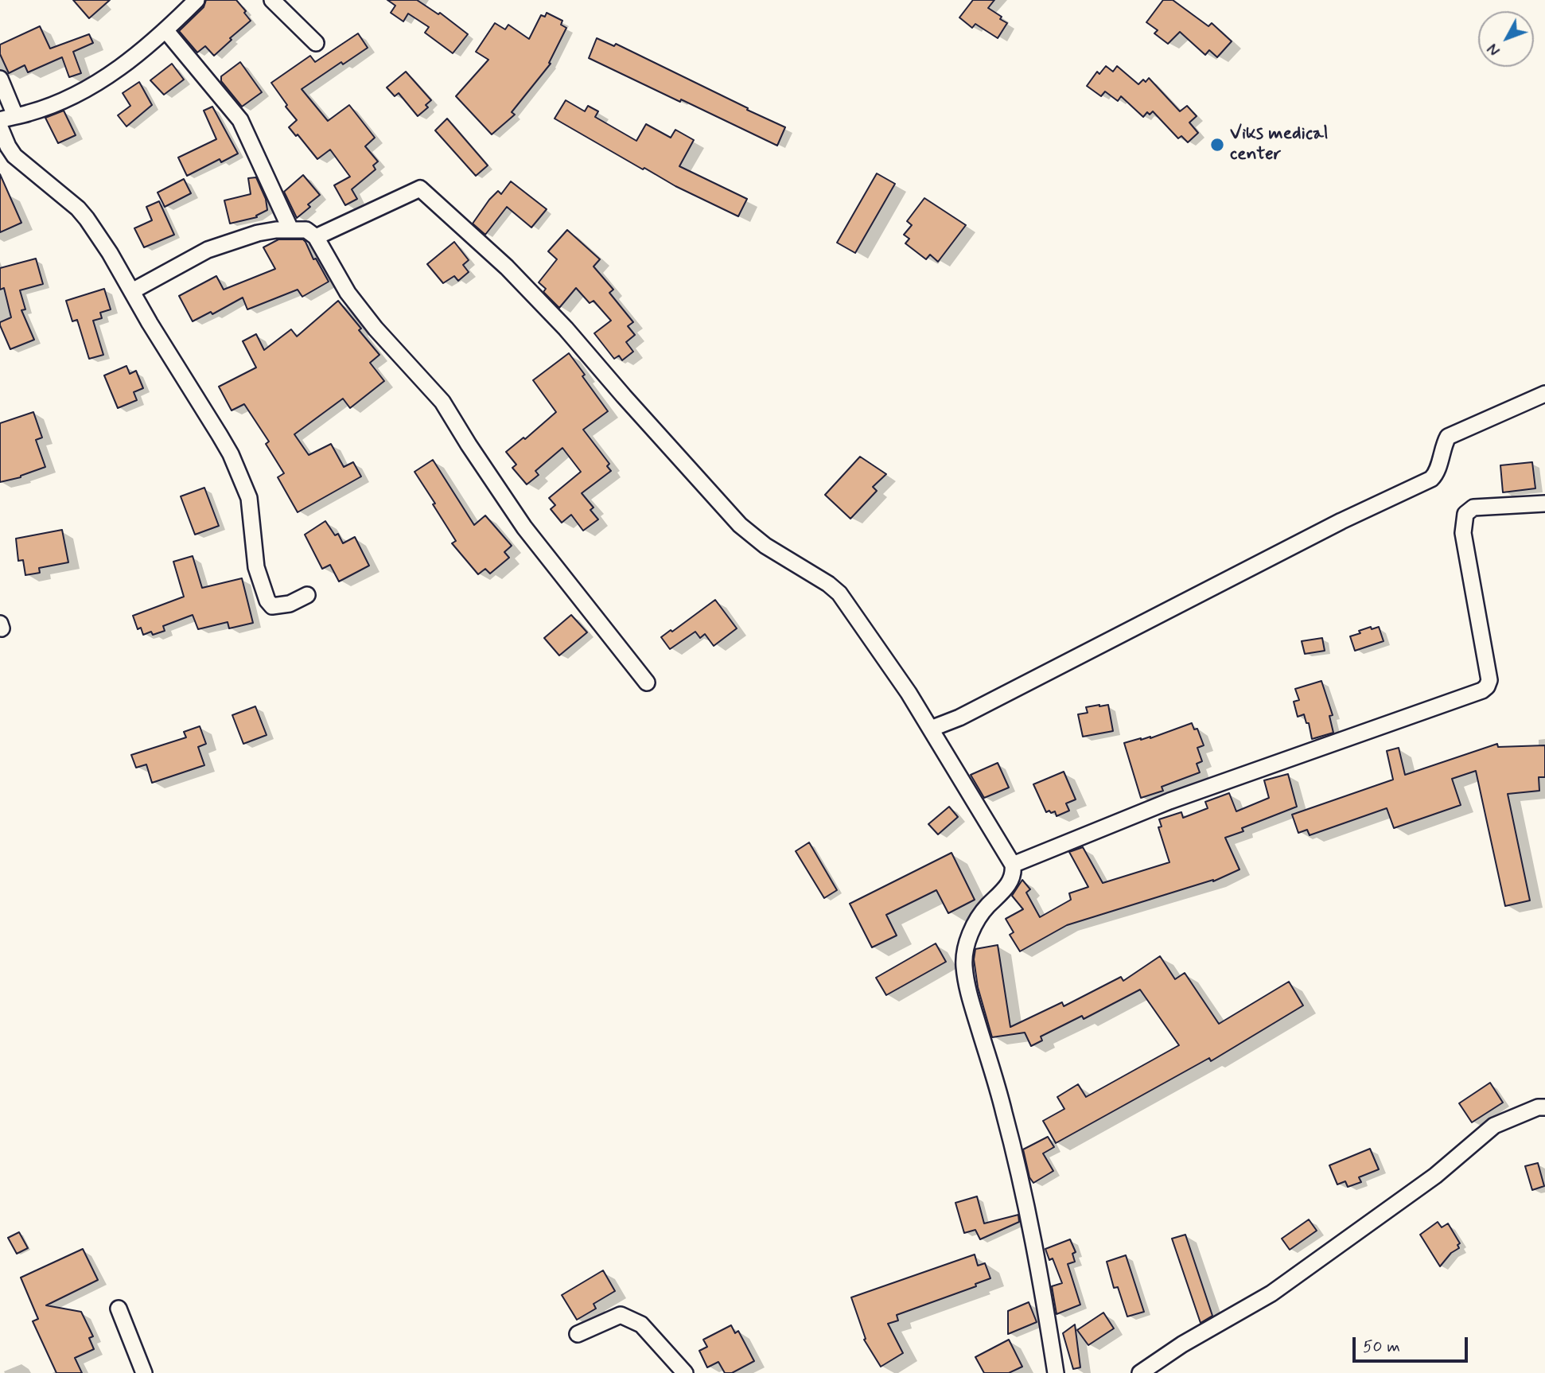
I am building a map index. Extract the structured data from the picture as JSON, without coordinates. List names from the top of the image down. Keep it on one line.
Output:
{"places":["Viks medical center"],"scale_bar":"50 m","north":"bottom left"}
